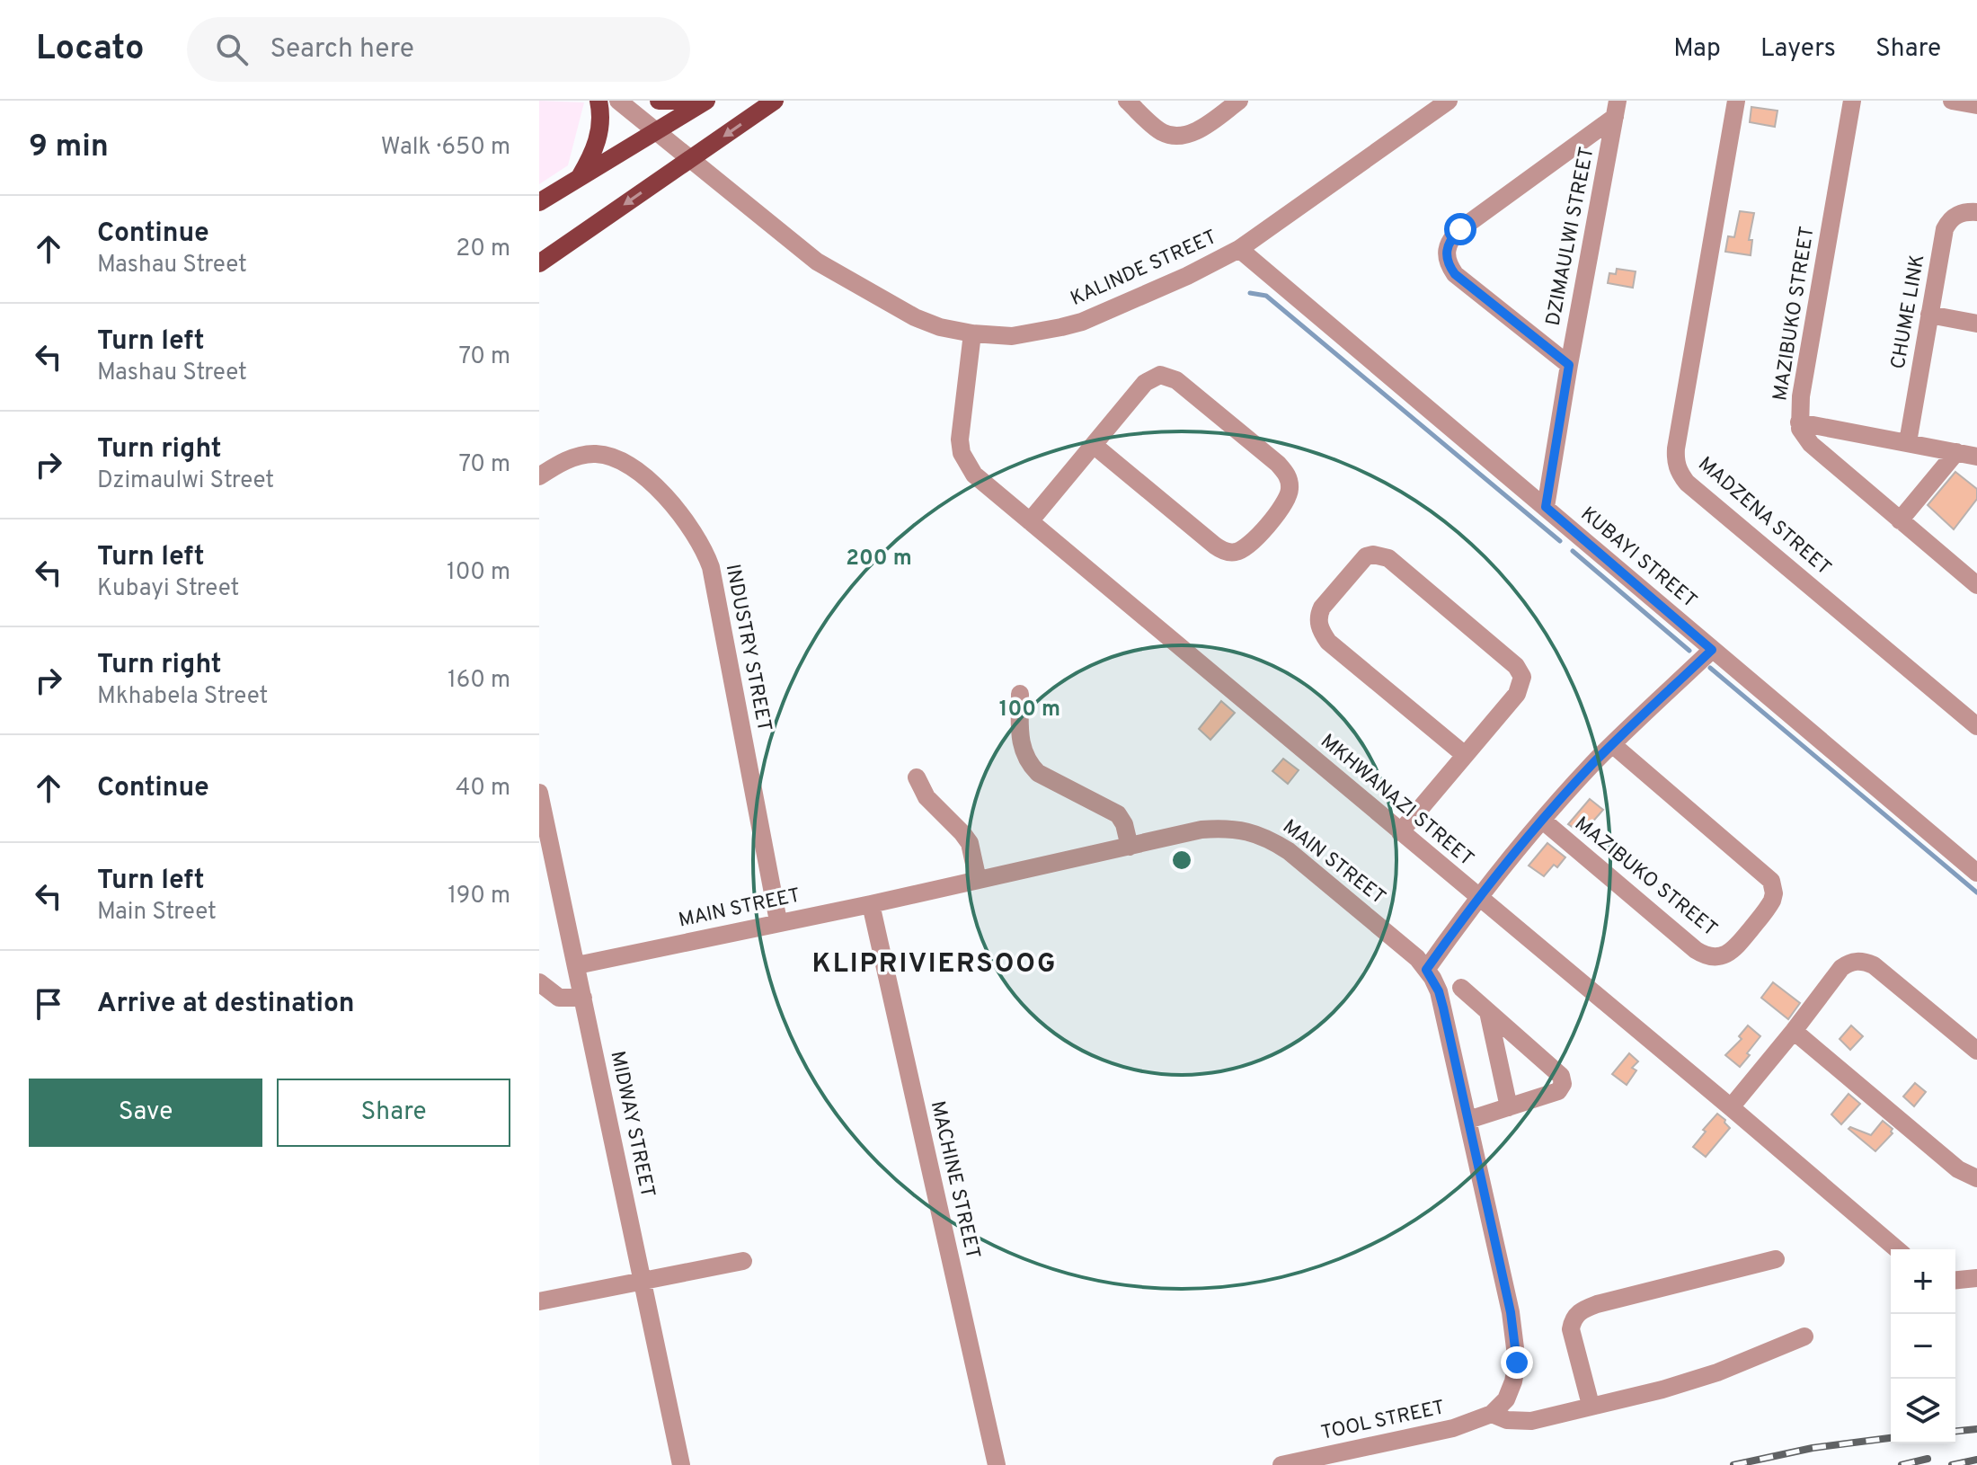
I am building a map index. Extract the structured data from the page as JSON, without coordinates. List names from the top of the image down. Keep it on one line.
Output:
{"streets":{"street":["DZIMAULWI STREET","KALINDE STREET","CHUME LINK","MAZIBUKO STREET","MADZENA STREET","KUBAYI STREET","INDUSTRY STREET","MKHWANAZI STREET","MAIN STREET","MIDWAY STREET","MACHINE STREET","TOOL STREET"]},"crossings":[["DZIMAULWI STREET","KUBAYI STREET"],["KALINDE STREET","KUBAYI STREET"],["KALINDE STREET","MKHWANAZI STREET"],["INDUSTRY STREET","MAIN STREET"],["MAIN STREET","MIDWAY STREET"],["MAIN STREET","MACHINE STREET"],["MAIN STREET","TOOL STREET"]],"districts":["KLIPRIVIERSOOG"],"page":{"header":"Locato","search":"Search here","nav":["Map","Layers","Share"],"heading":["9 min","Walk · 650 m"],"list":[["Continue","Mashau Street","20 m"],["Turn left","Mashau Street","70 m"],["Turn right","Dzimaulwi Street","70 m"],["Turn left","Kubayi Street","100 m"],["Turn right","Mkhabela Street","160 m"],["Continue","40 m"],["Turn left","Main Street","190 m"],"Arrive at destination"],"buttons":["Save","Share"],"map_buttons":["+","−"]},"rings":["200 m","100 m"]}
